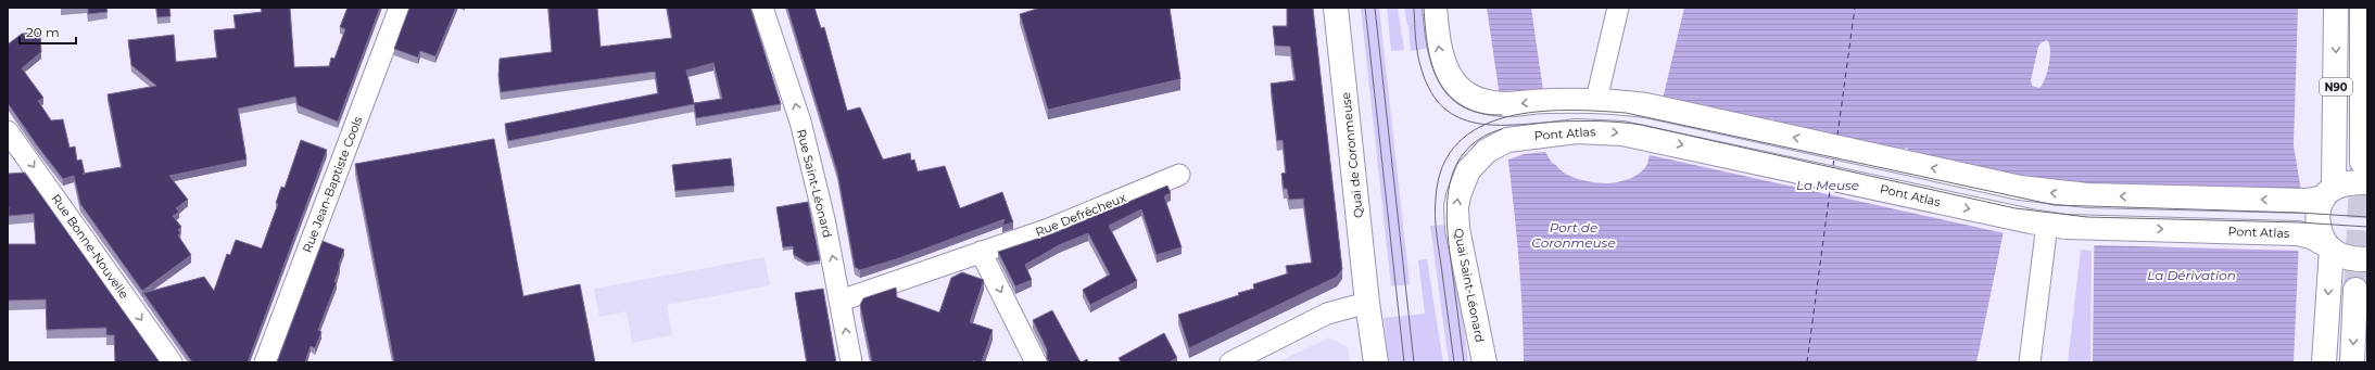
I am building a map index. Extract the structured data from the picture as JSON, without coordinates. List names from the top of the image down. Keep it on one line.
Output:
{"streets":{"street":["N90","Pont Atlas","Quai de Coronmeuse","Rue Saint-Léonard","Rue Jean-Baptiste Cools","Rue Defrêcheux","Rue Bonne-Nouvelle","Quai Saint-Léonard"]},"crossings":[["Pont Atlas","Quai Saint-Léonard"],["Rue Saint-Léonard","Rue Defrêcheux"]],"one_way":["Rue Saint-Léonard","Rue Bonne-Nouvelle","Quai Saint-Léonard"],"water":["La Meuse","Port de Coronmeuse","La Dérivation"],"scale_bar":"20 m"}
